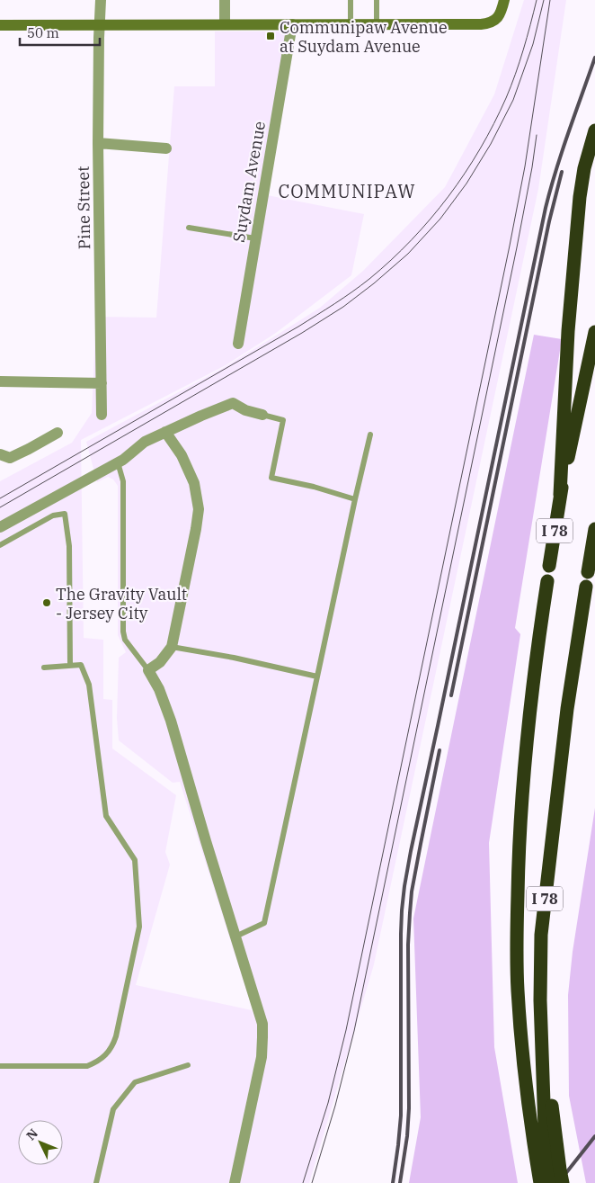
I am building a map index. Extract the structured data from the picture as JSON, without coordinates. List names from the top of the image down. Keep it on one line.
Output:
{"streets":{"highway":["I 78"],"street":["Suydam Avenue","Pine Street"]},"districts":["COMMUNIPAW"],"places":{"transit":["Communipaw Avenue at Suydam Avenue"],"other":["The Gravity Vault - Jersey City"]},"scale_bar":"50 m","north":"top left"}
